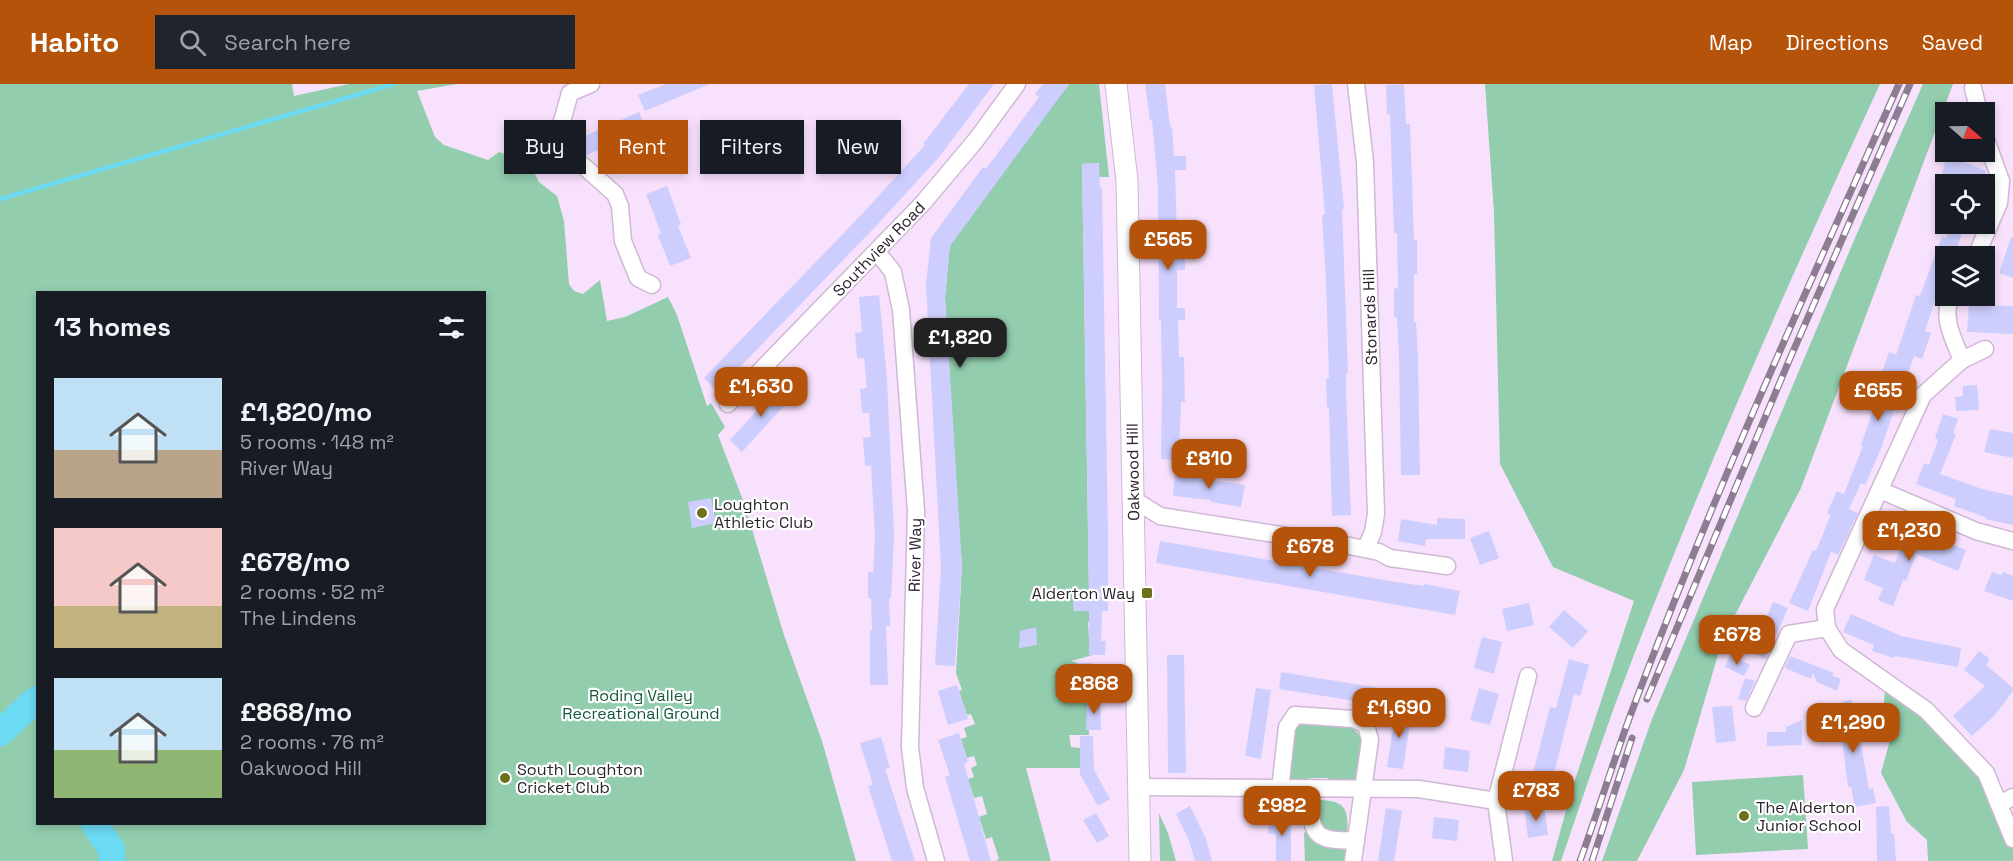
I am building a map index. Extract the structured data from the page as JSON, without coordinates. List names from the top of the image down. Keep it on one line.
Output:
{"streets":{"street":["Southview Road","Stonards Hill","Oakwood Hill","River Way"]},"crossings":[["Southview Road","River Way"]],"parks":["Roding Valley Recreational Ground"],"places":{"other":["Loughton Athletic Club","South Loughton Cricket Club","The Alderton Junior School"],"transit":["Alderton Way"]},"north":"right","page":{"header":"Habito","search":"Search here","nav":["Map","Directions","Saved"],"chip":["Buy","Rent","Filters","New"],"price":["£565","£1,820","£1,630","£655","£810","£1,230","£678","£678","£868","£1,690","£1,290","£783","£982"],"heading":"13 homes","list":[{"name":"£1,820/mo","note":"5 rooms · 148 m² · River Way"},{"name":"£678/mo","note":"2 rooms · 52 m² · The Lindens"},{"name":"£868/mo","note":"2 rooms · 76 m² · Oakwood Hill"}]}}
